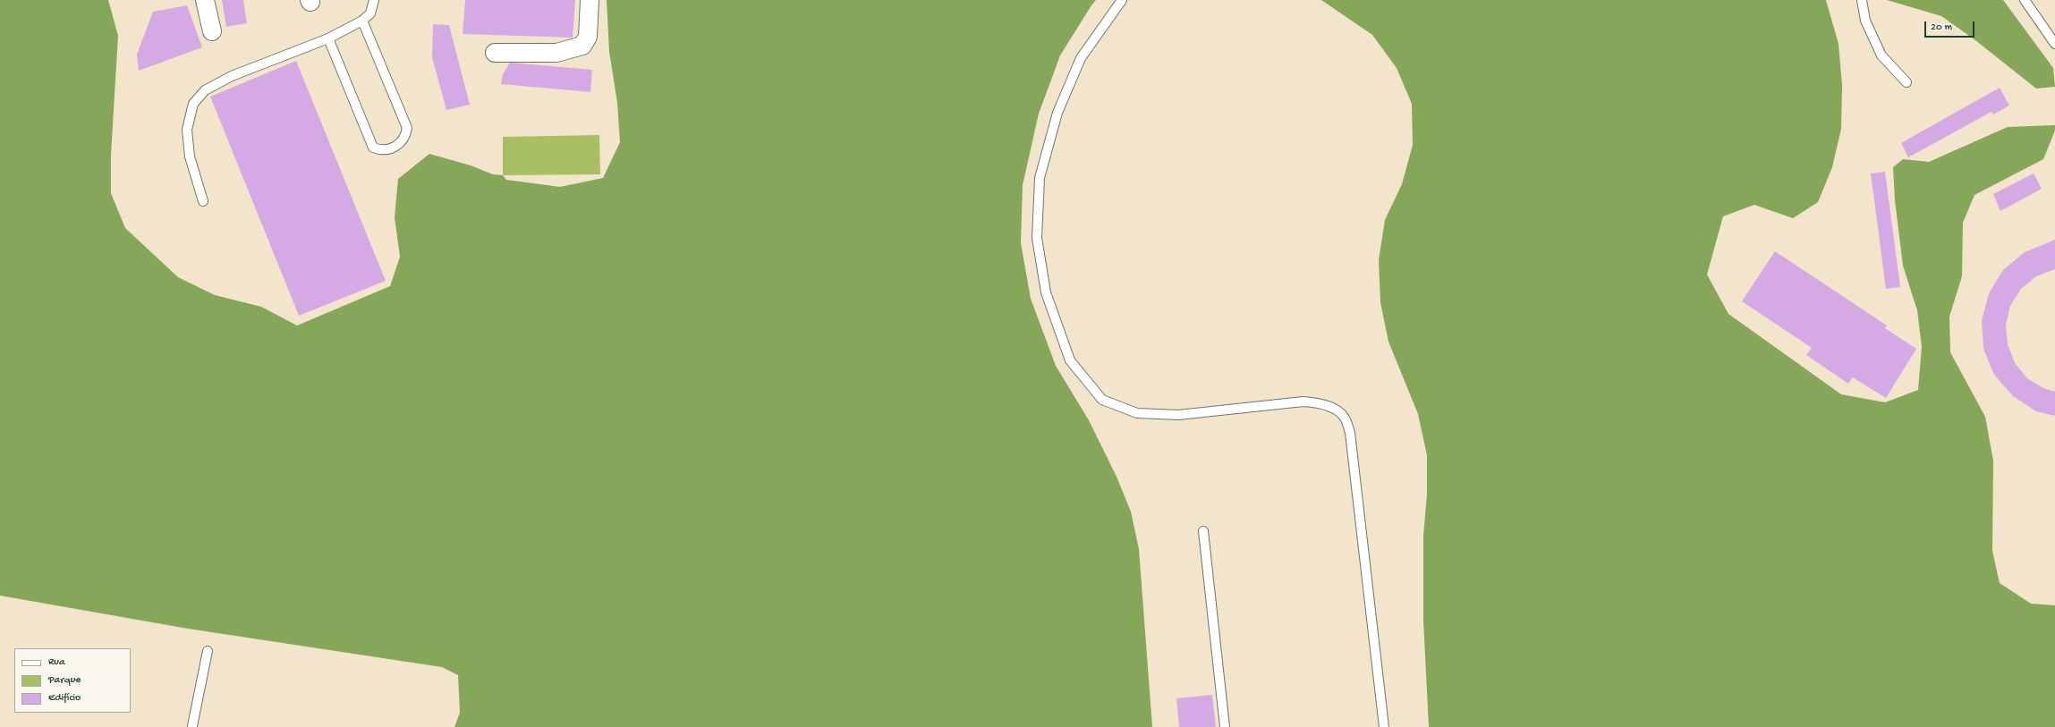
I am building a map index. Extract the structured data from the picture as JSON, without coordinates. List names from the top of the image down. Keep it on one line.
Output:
{"legend":["Rua","Parque","Edifício"],"scale_bar":"20 m"}
